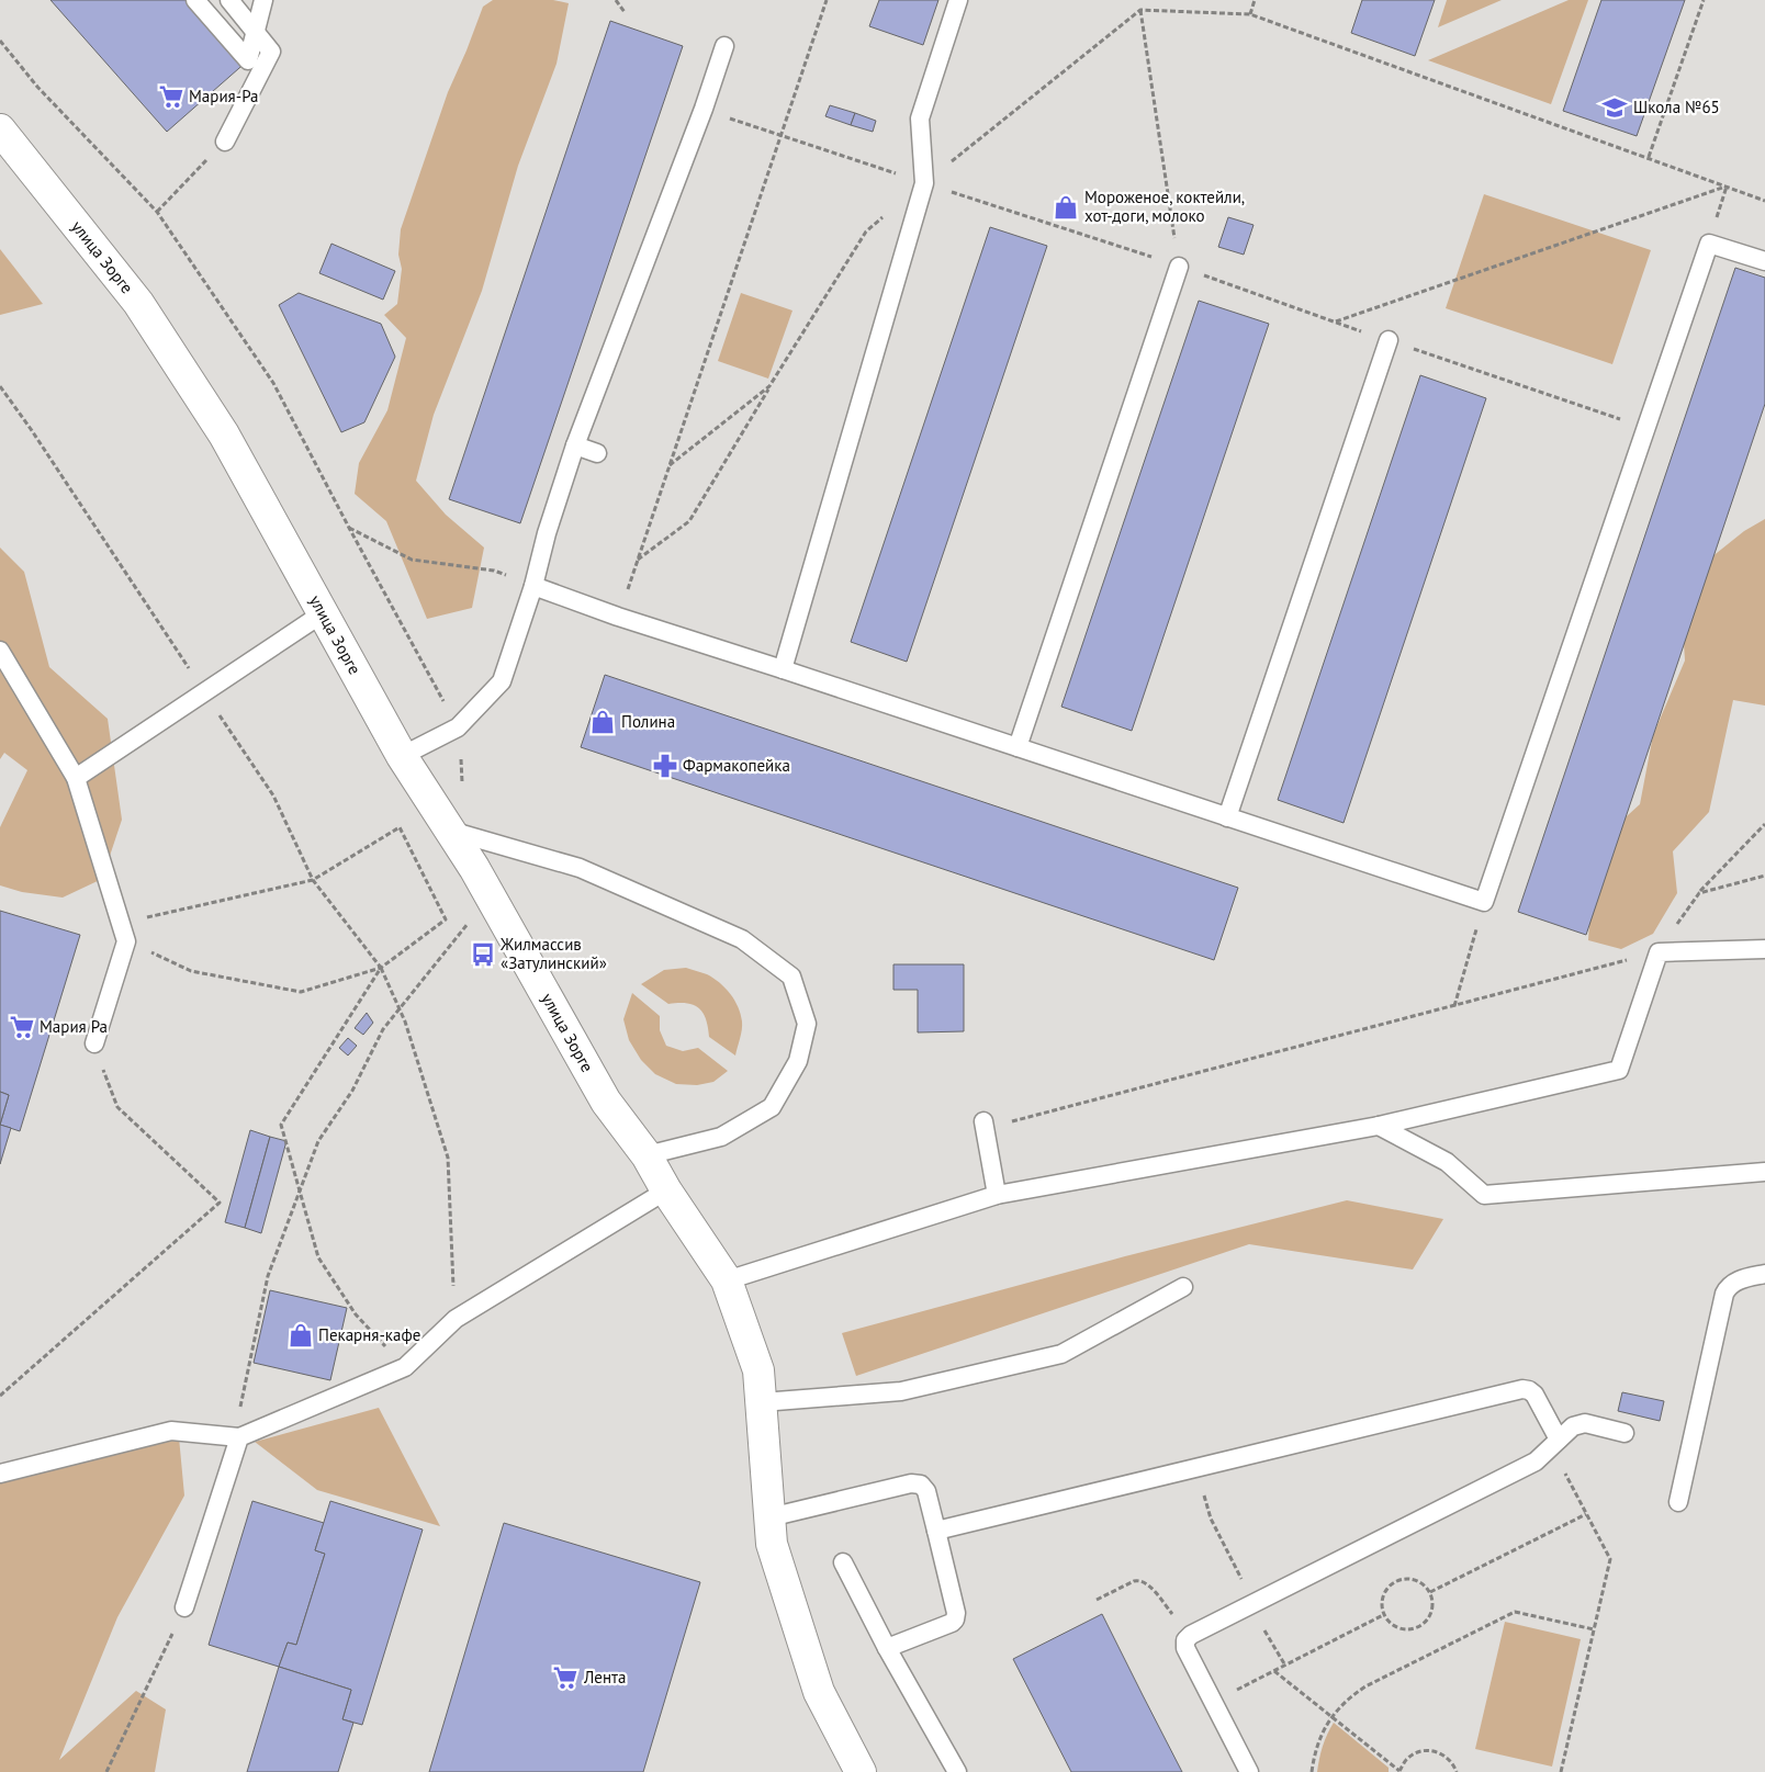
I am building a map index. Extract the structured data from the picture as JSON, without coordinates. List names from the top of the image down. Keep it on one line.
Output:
{"streets":{"street":["улица Зорге"]},"places":{"supermarket":["Мария-Ра","Мария Ра","Лента"],"school or university":["Школа №65"],"shop":["Мороженое, коктейли, хот-доги, молоко","Полина","Пекарня-кафе"],"pharmacy":["Фармакопейка"],"bus stop":["Жилмассив «Затулинский»"]}}
